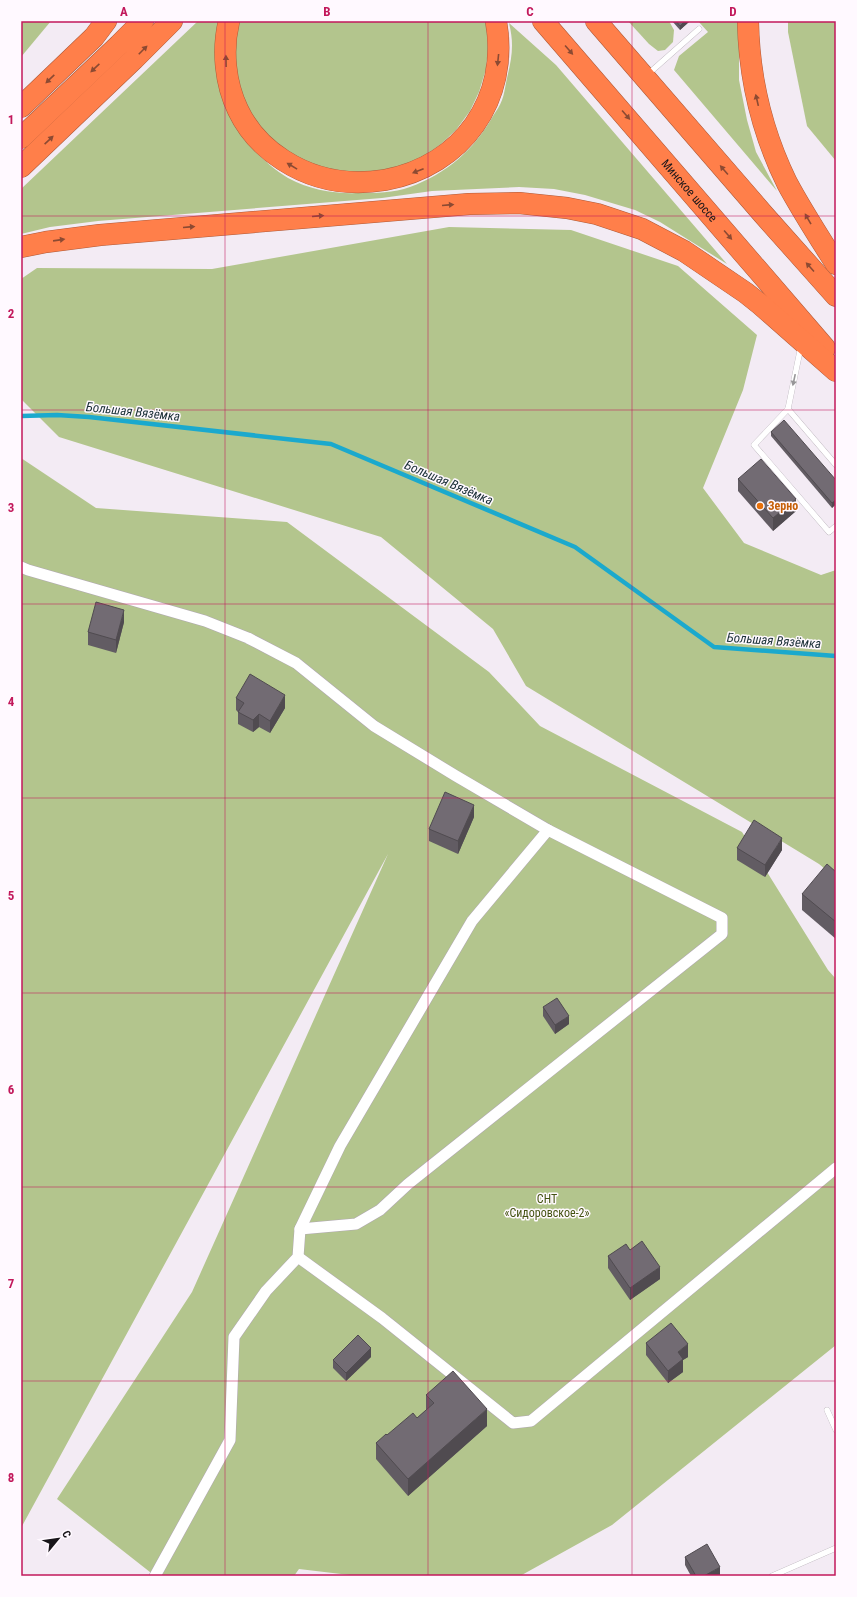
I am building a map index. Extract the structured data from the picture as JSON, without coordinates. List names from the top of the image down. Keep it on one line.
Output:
{"streets":{"highway":["Минское шоссе"]},"water":["Большая Вязёмка"],"parks":["СНТ «Сидоровское-2»"],"places":["Зерно"],"north":"top right","grid":{"columns":["A","B","C","D"],"rows":["1","2","3","4","5","6","7","8"]}}
